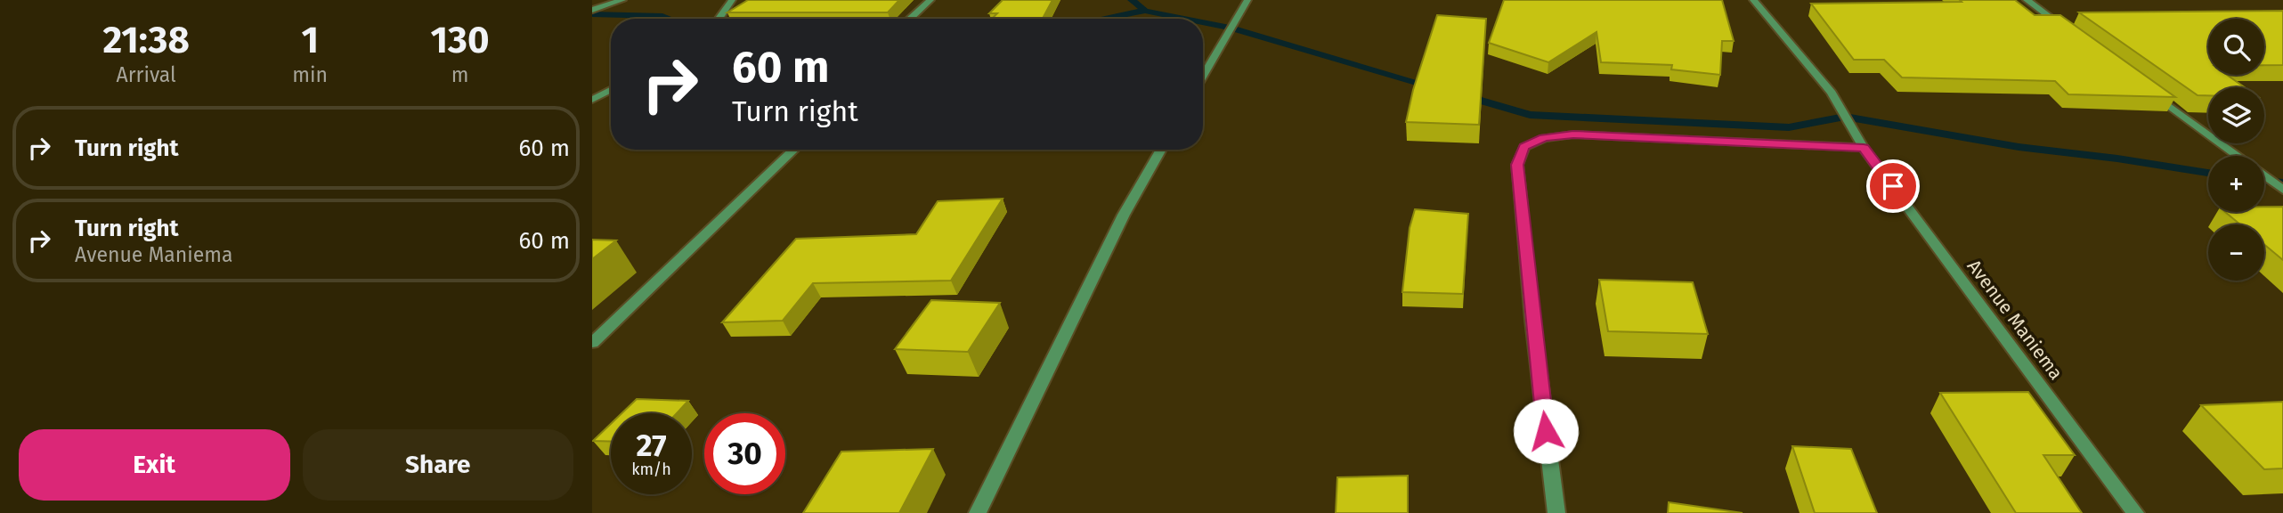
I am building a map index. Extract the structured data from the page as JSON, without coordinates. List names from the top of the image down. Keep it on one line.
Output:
{"streets":{"street":["Avenue Maniema"]},"page":{"eta":["21:38","Arrival","1","min","130","m"],"map_buttons":["+","−"],"turn":["60 m","Turn right"],"list":[{"name":"Turn right","value":"60 m"},{"name":"Turn right","note":"Avenue Maniema","value":"60 m"}],"speed":"27 km/h","limit":"30","buttons":["Exit","Share"]}}
